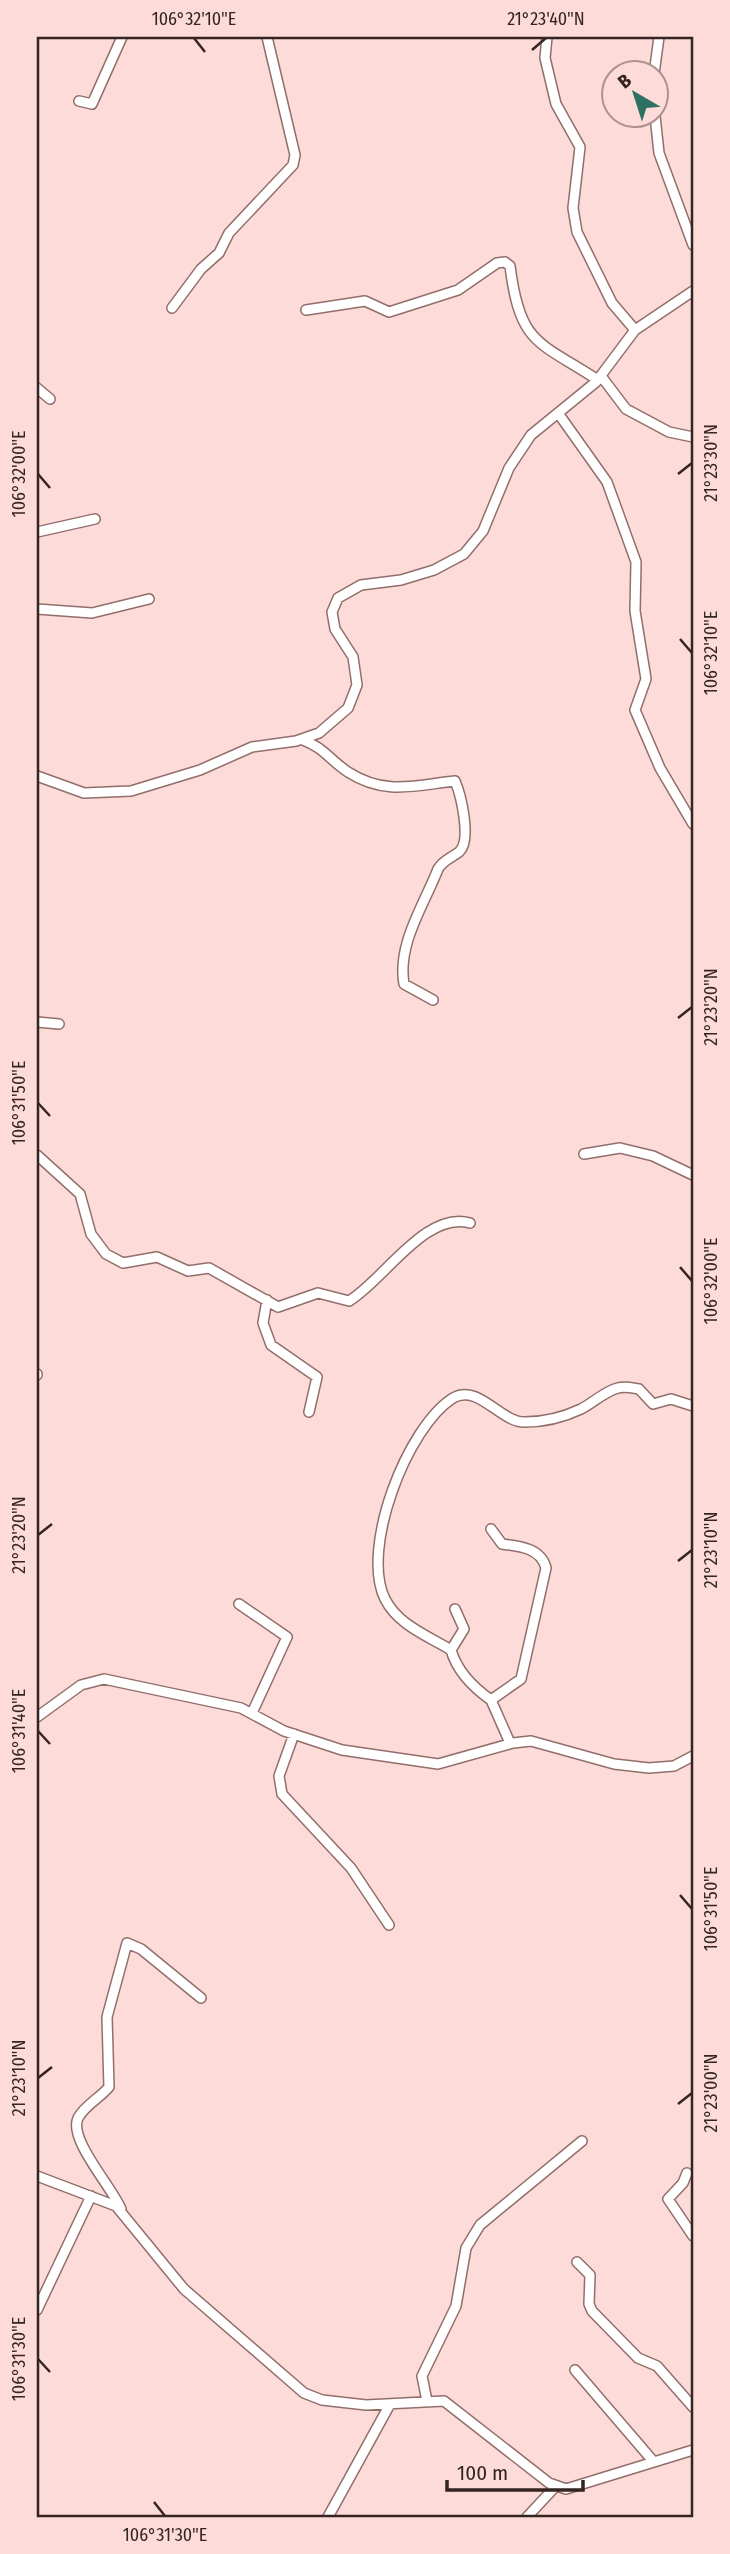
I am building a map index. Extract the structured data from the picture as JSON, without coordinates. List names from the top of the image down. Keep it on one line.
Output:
{"scale_bar":"100 m","north":"top left","coordinates":["106°32'10\"E","21°23'40\"N","21°23'30\"N","106°32'00\"E","21°23'20\"N","106°31'50\"E","21°23'10\"N","106°31'40\"E","21°23'00\"N","106°31'30\"E"]}
